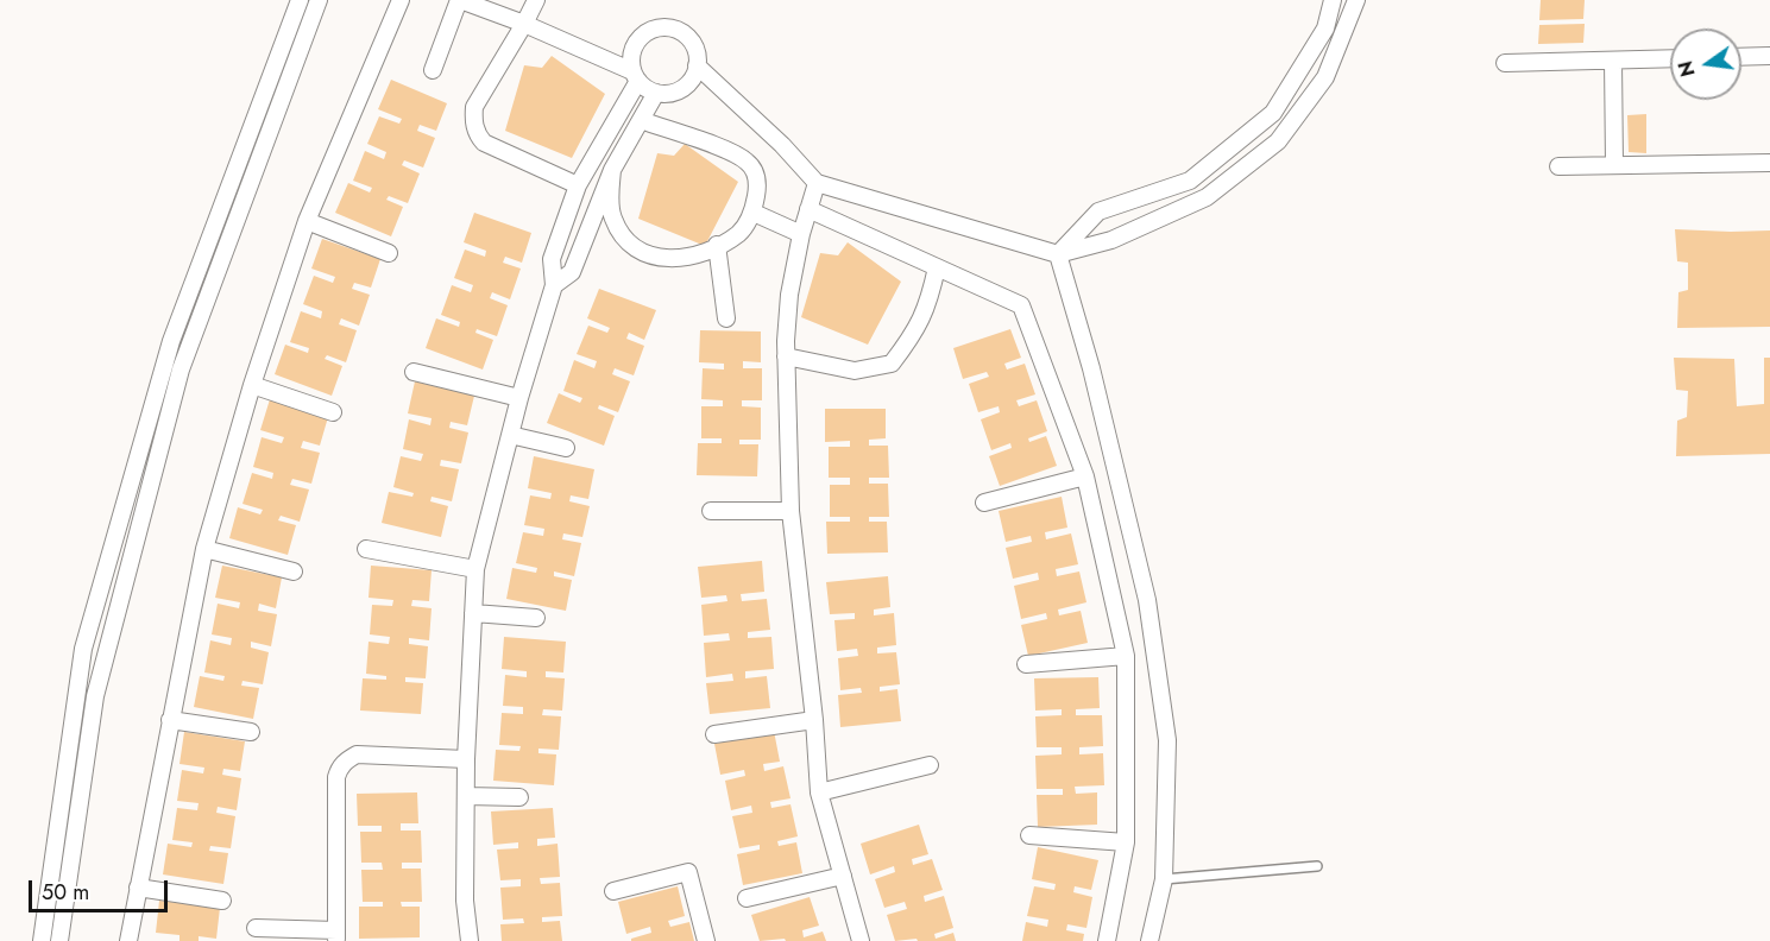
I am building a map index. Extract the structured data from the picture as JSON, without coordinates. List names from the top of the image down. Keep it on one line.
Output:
{"scale_bar":"50 m","north":"left"}
